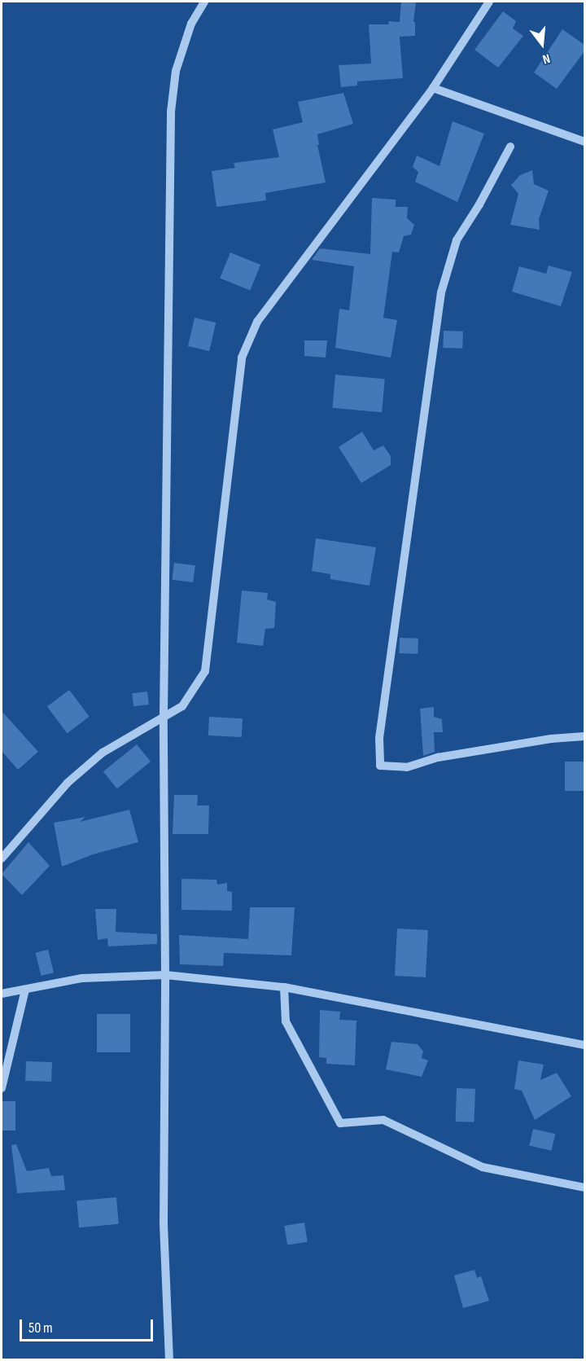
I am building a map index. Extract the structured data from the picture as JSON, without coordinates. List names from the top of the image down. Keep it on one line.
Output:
{"scale_bar":"50 m","north":"bottom"}
